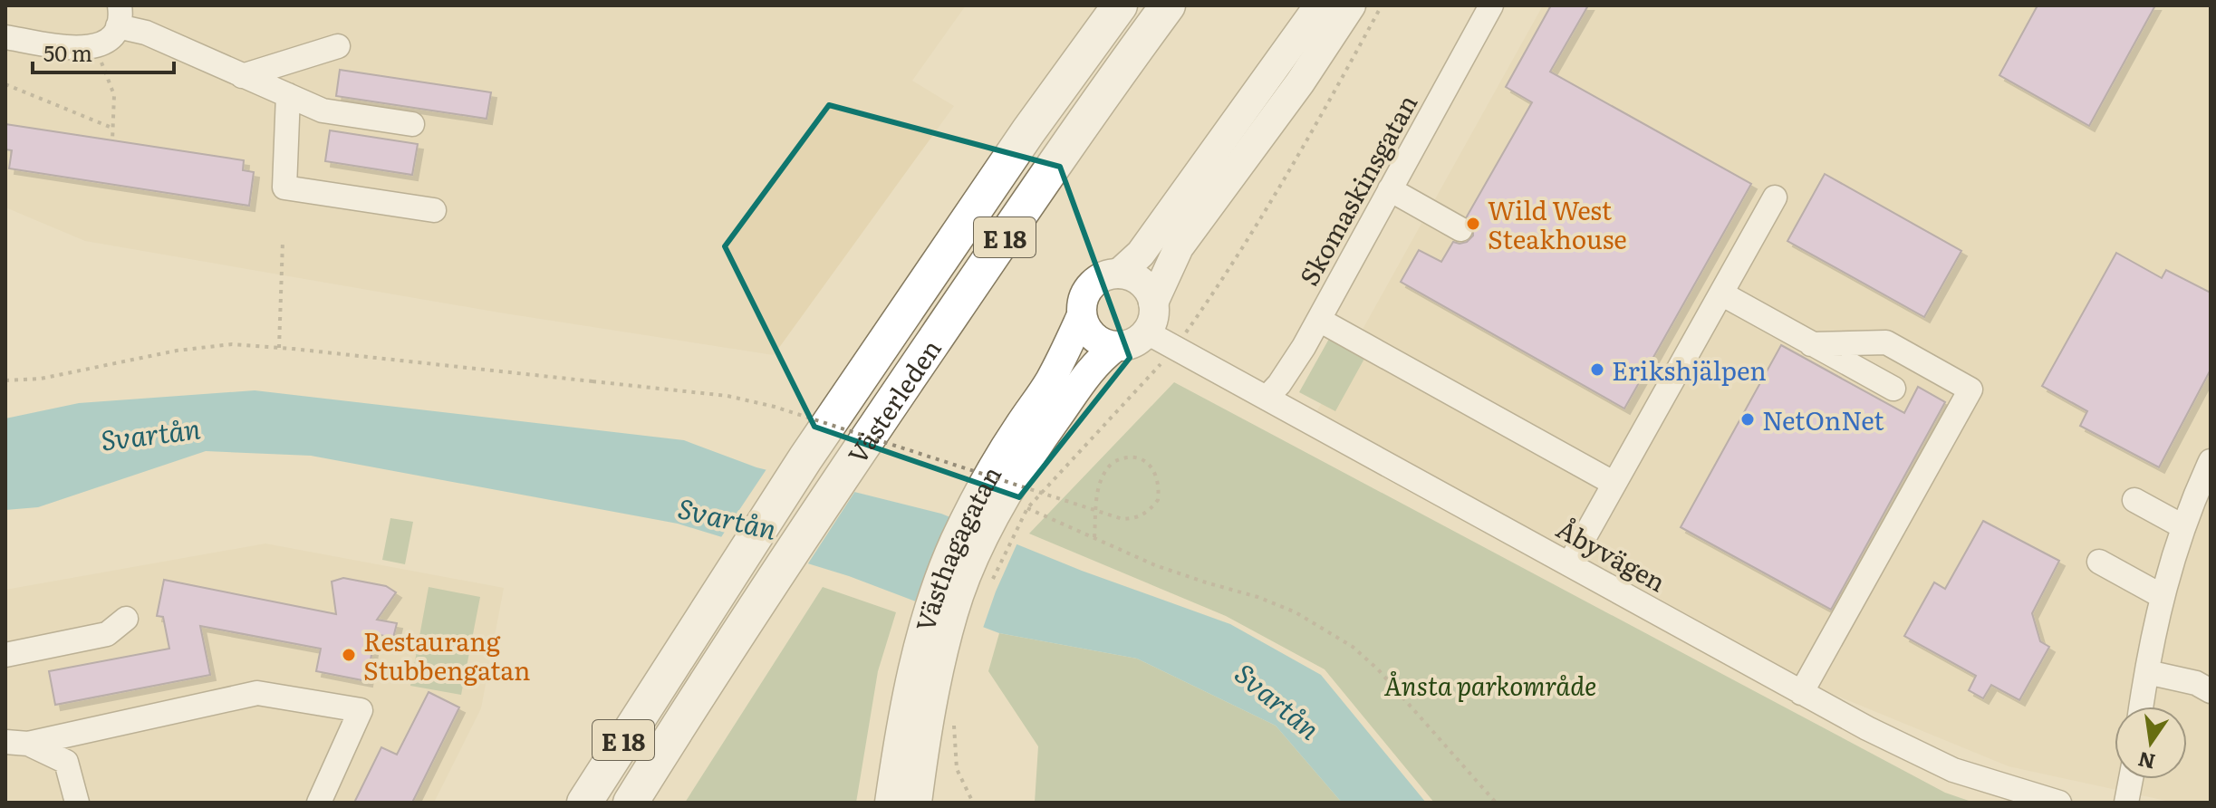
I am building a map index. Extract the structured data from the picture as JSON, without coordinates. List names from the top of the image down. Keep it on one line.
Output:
{"streets":{"highway":["E 18","Västerleden"],"main road":["Västhagagatan"],"street":["Skomaskinsgatan","Åbyvägen"]},"crossings":[["Skomaskinsgatan","Åbyvägen"],["E 18","Västerleden"],["Västhagagatan","Åbyvägen"]],"water":["Svartån"],"parks":["Ånsta parkområde"],"places":["Wild West Steakhouse","Erikshjälpen","NetOnNet","Restaurang Stubbengatan"],"scale_bar":"50 m","north":"bottom"}
